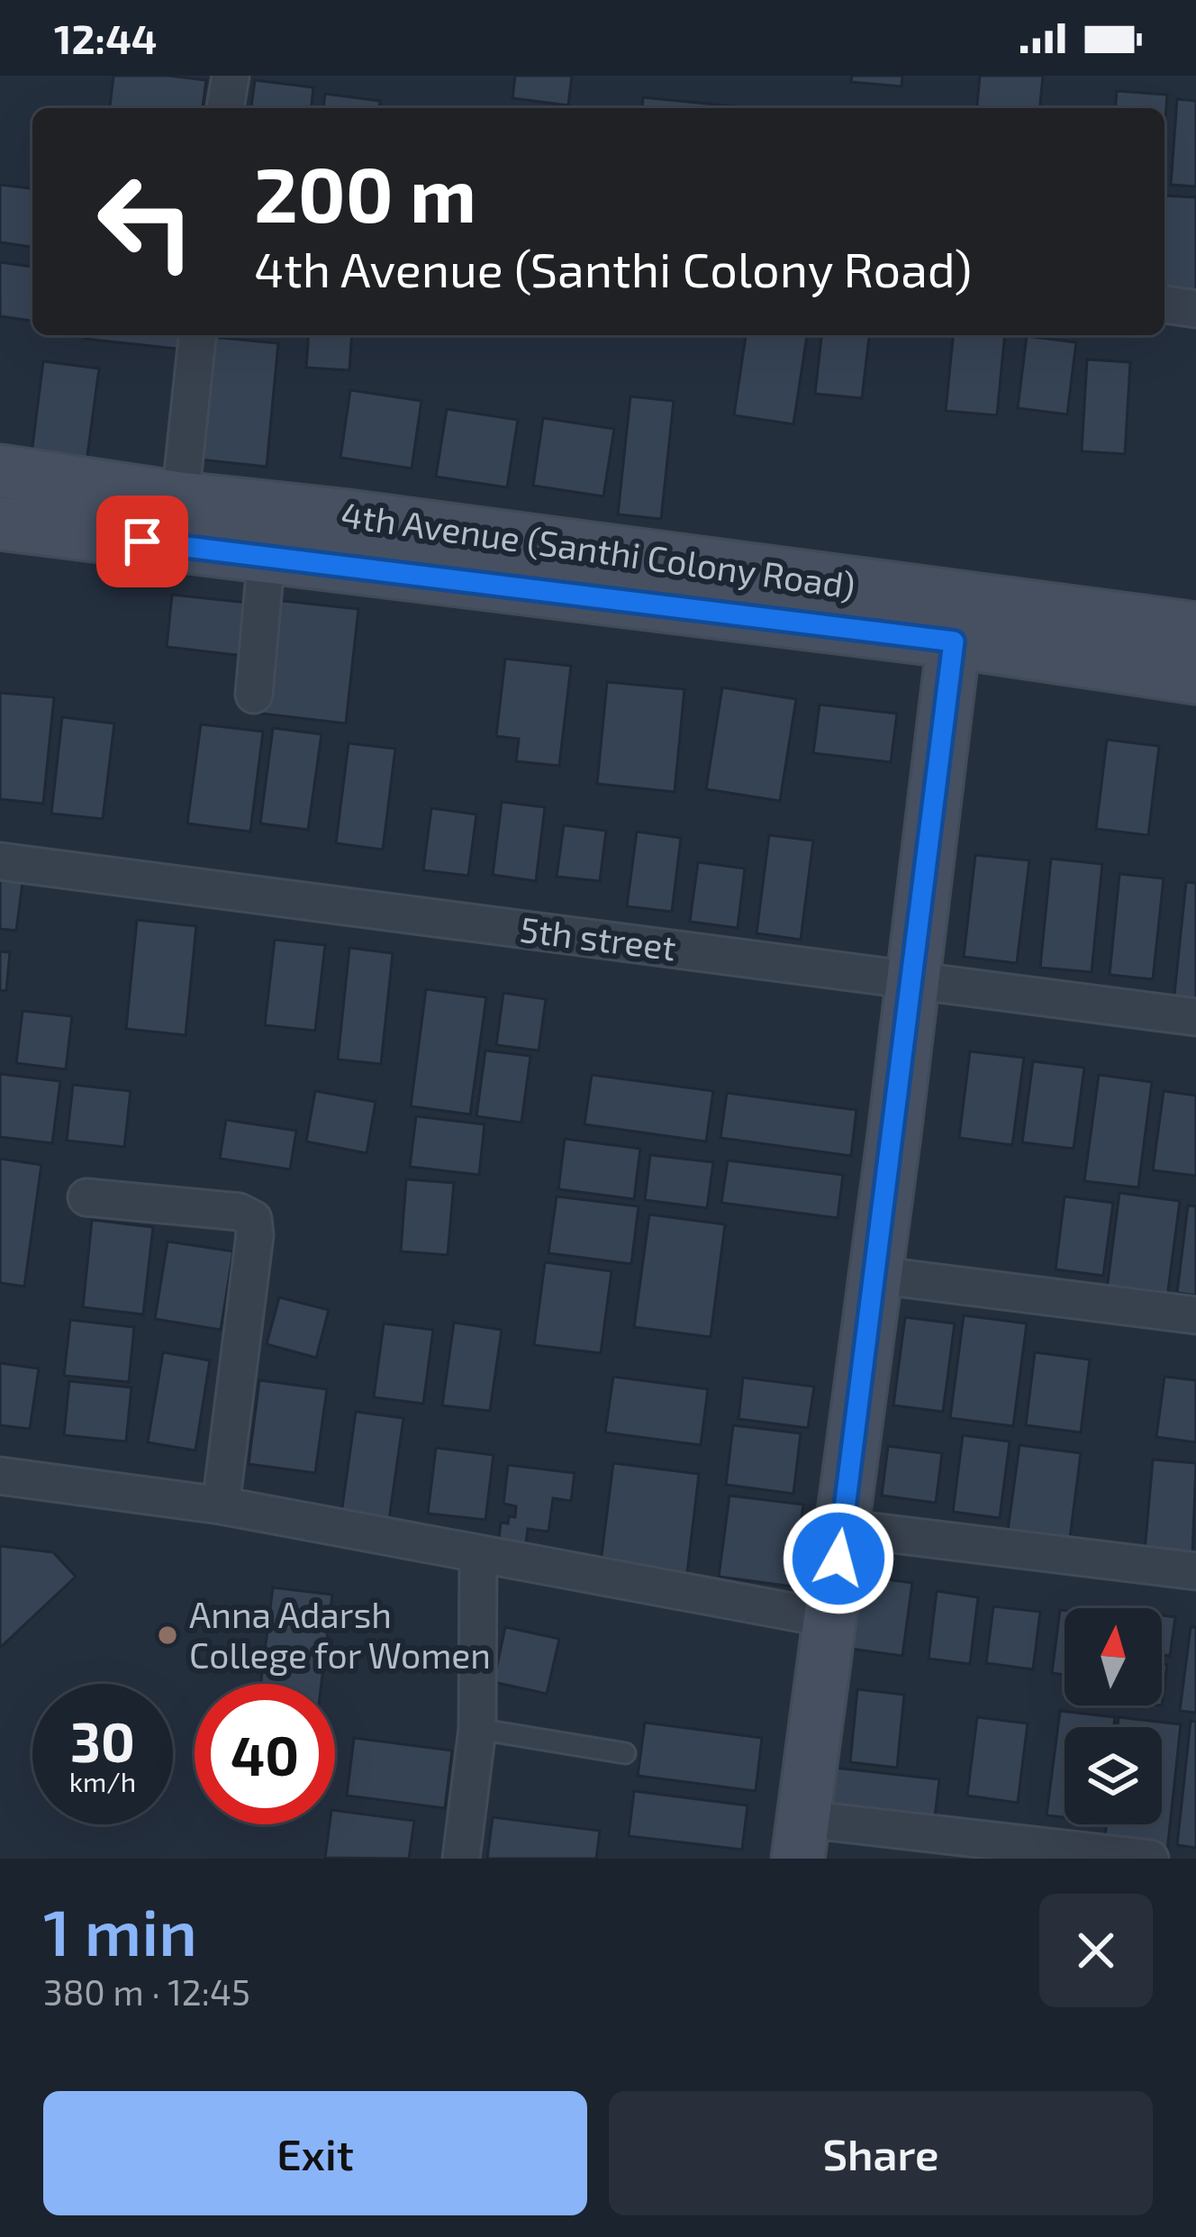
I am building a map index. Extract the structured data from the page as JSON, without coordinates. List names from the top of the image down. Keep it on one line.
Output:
{"streets":{"street":["4th Avenue (Santhi Colony Road)","5th street"]},"places":["Anna Adarsh College for Women"],"north":"top","page":{"status":"12:44","turn":["200 m","4th Avenue (Santhi Colony Road)"],"speed":"30 km/h","limit":"40","heading":["1 min","380 m · 12:45"],"buttons":["Exit","Share"]}}
